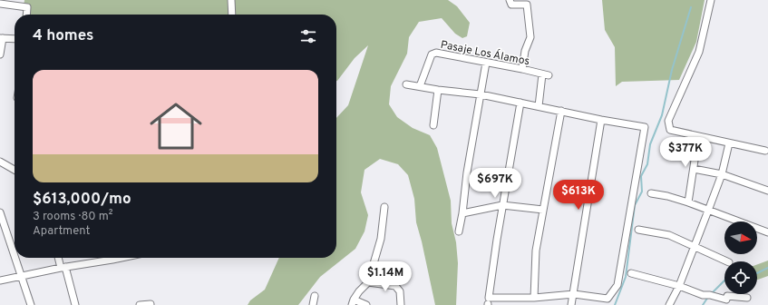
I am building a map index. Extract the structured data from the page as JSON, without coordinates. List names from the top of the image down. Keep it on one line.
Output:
{"streets":{"street":["Pasaje Los Álamos"]},"north":"right","page":{"heading":"4 homes","list":[{"name":"$613,000/mo","note":"3 rooms · 80 m² · Apartment"}],"price":["$377K","$697K","$613K","$1.14M"]}}
